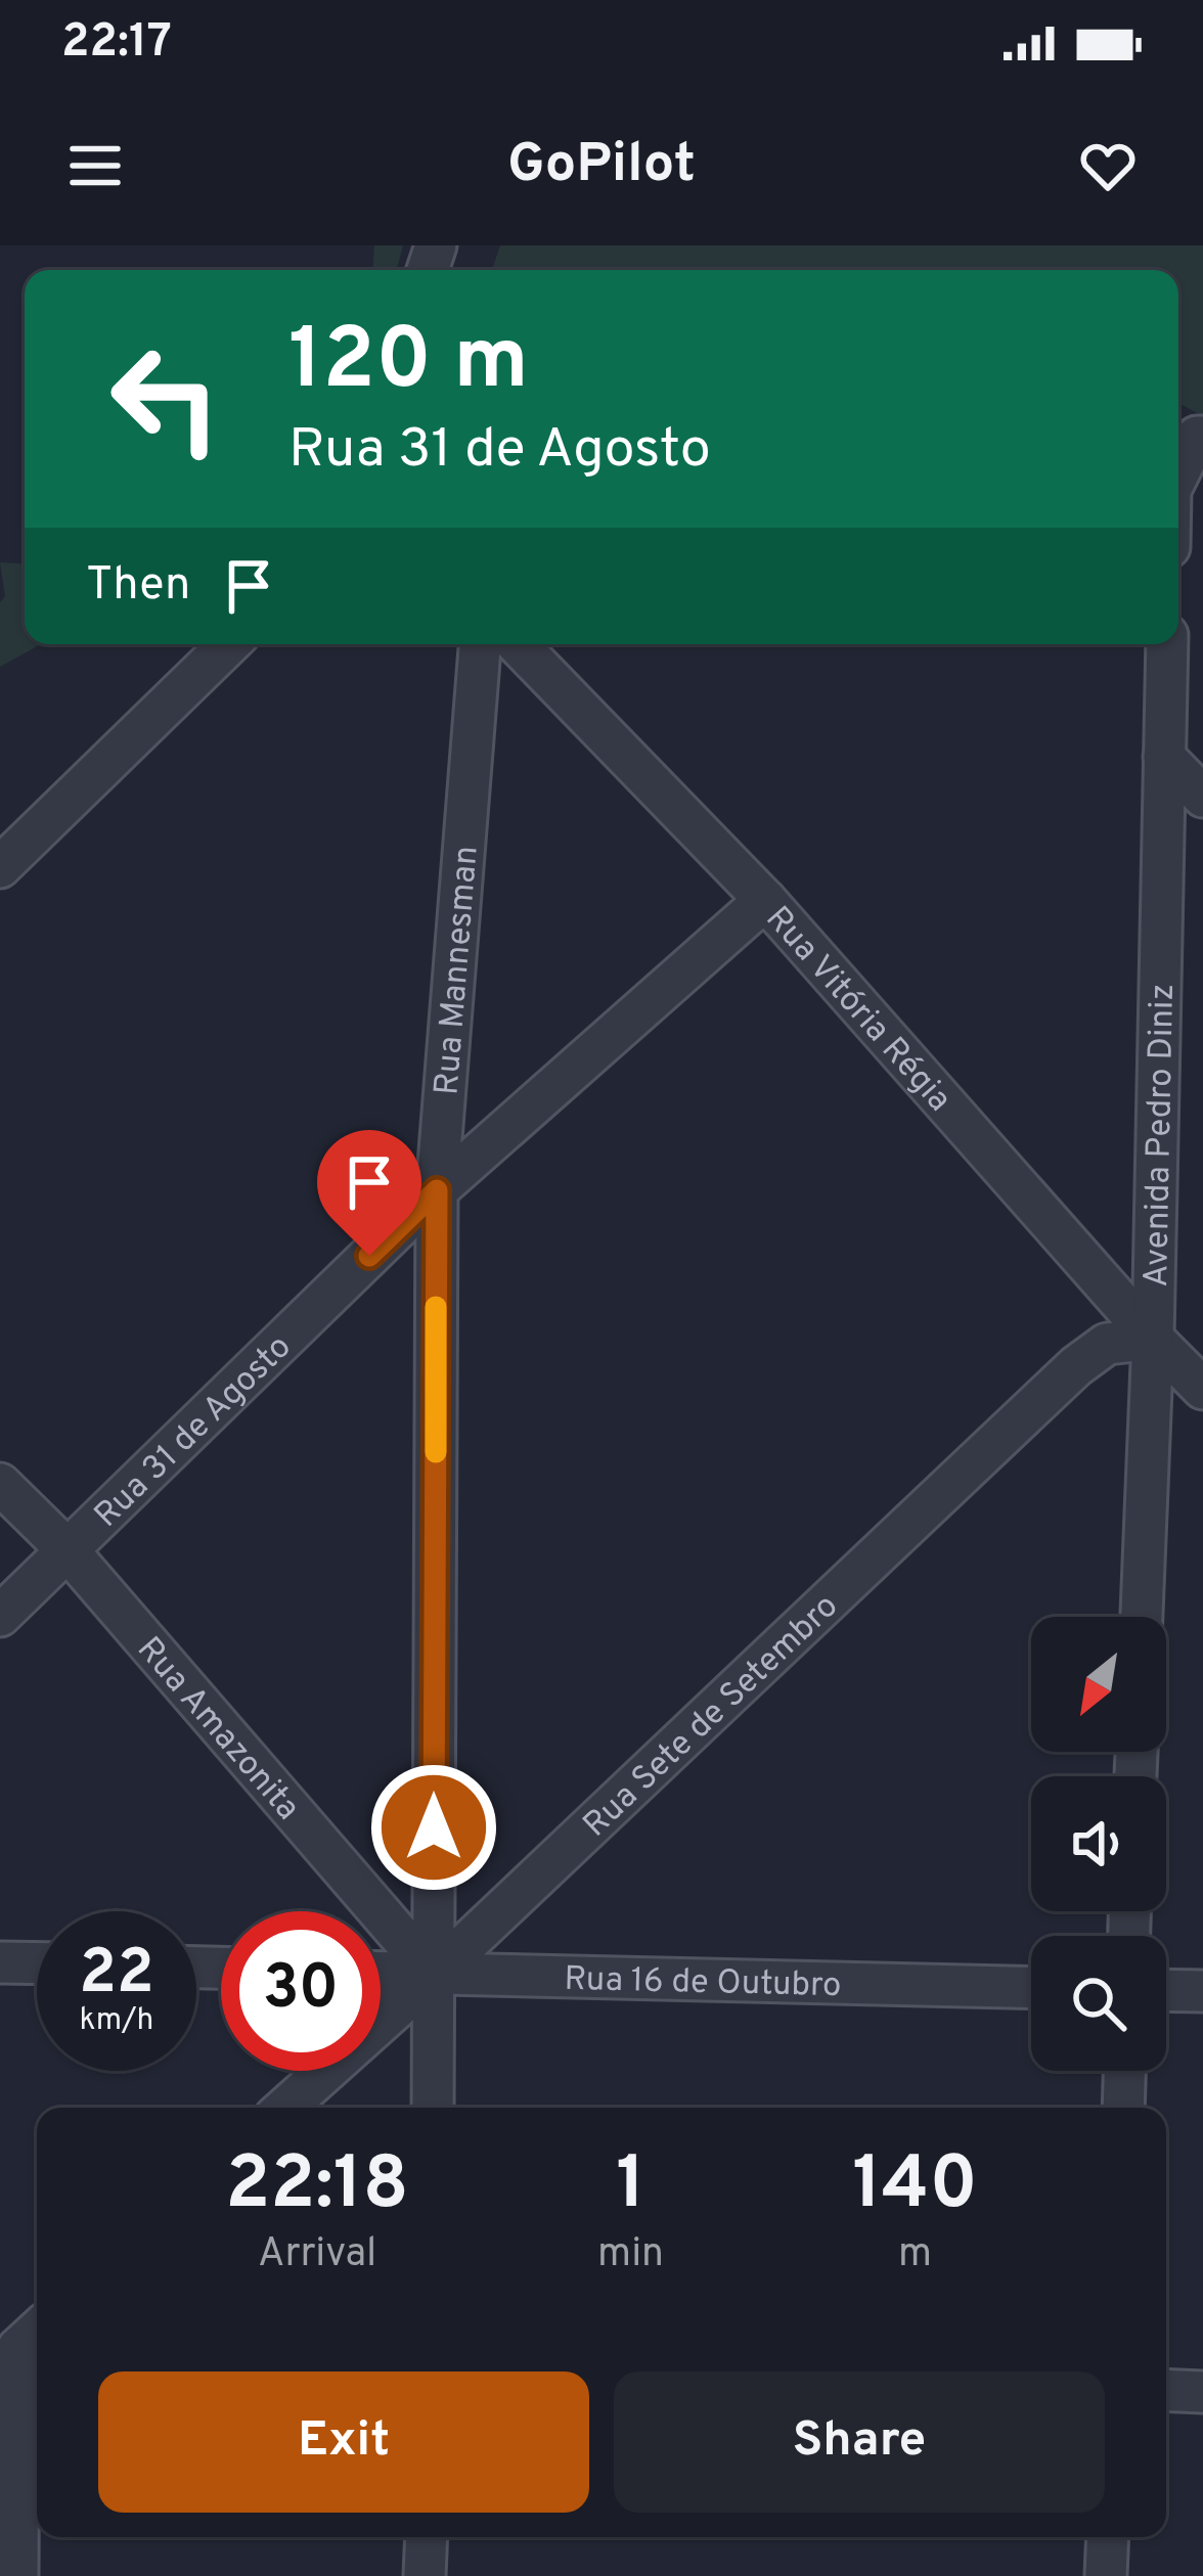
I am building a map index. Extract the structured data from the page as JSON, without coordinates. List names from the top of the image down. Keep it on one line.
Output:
{"streets":{"street":["Rua Mannesman","Rua Vitória Régia","Avenida Pedro Diniz","Rua 31 de Agosto","Rua Sete de Setembro","Rua Amazonita","Rua 16 de Outubro"]},"crossings":[["Rua Mannesman","Rua 31 de Agosto"],["Rua Mannesman","Rua Sete de Setembro"],["Rua Mannesman","Rua Amazonita"],["Rua Mannesman","Rua 16 de Outubro"],["Rua Vitória Régia","Avenida Pedro Diniz"],["Rua Vitória Régia","Rua 31 de Agosto"],["Rua Vitória Régia","Rua Sete de Setembro"],["Avenida Pedro Diniz","Rua Sete de Setembro"],["Rua 31 de Agosto","Rua Amazonita"],["Rua Sete de Setembro","Rua Amazonita"],["Rua Sete de Setembro","Rua 16 de Outubro"],["Rua Amazonita","Rua 16 de Outubro"]],"north":"bottom left","page":{"status":"22:17","header":"GoPilot","turn":["120 m","Rua 31 de Agosto"],"then":"Then","speed":"22 km/h","limit":"30","eta":["22:18","Arrival","1","min","140","m"],"buttons":["Exit","Share"]}}
